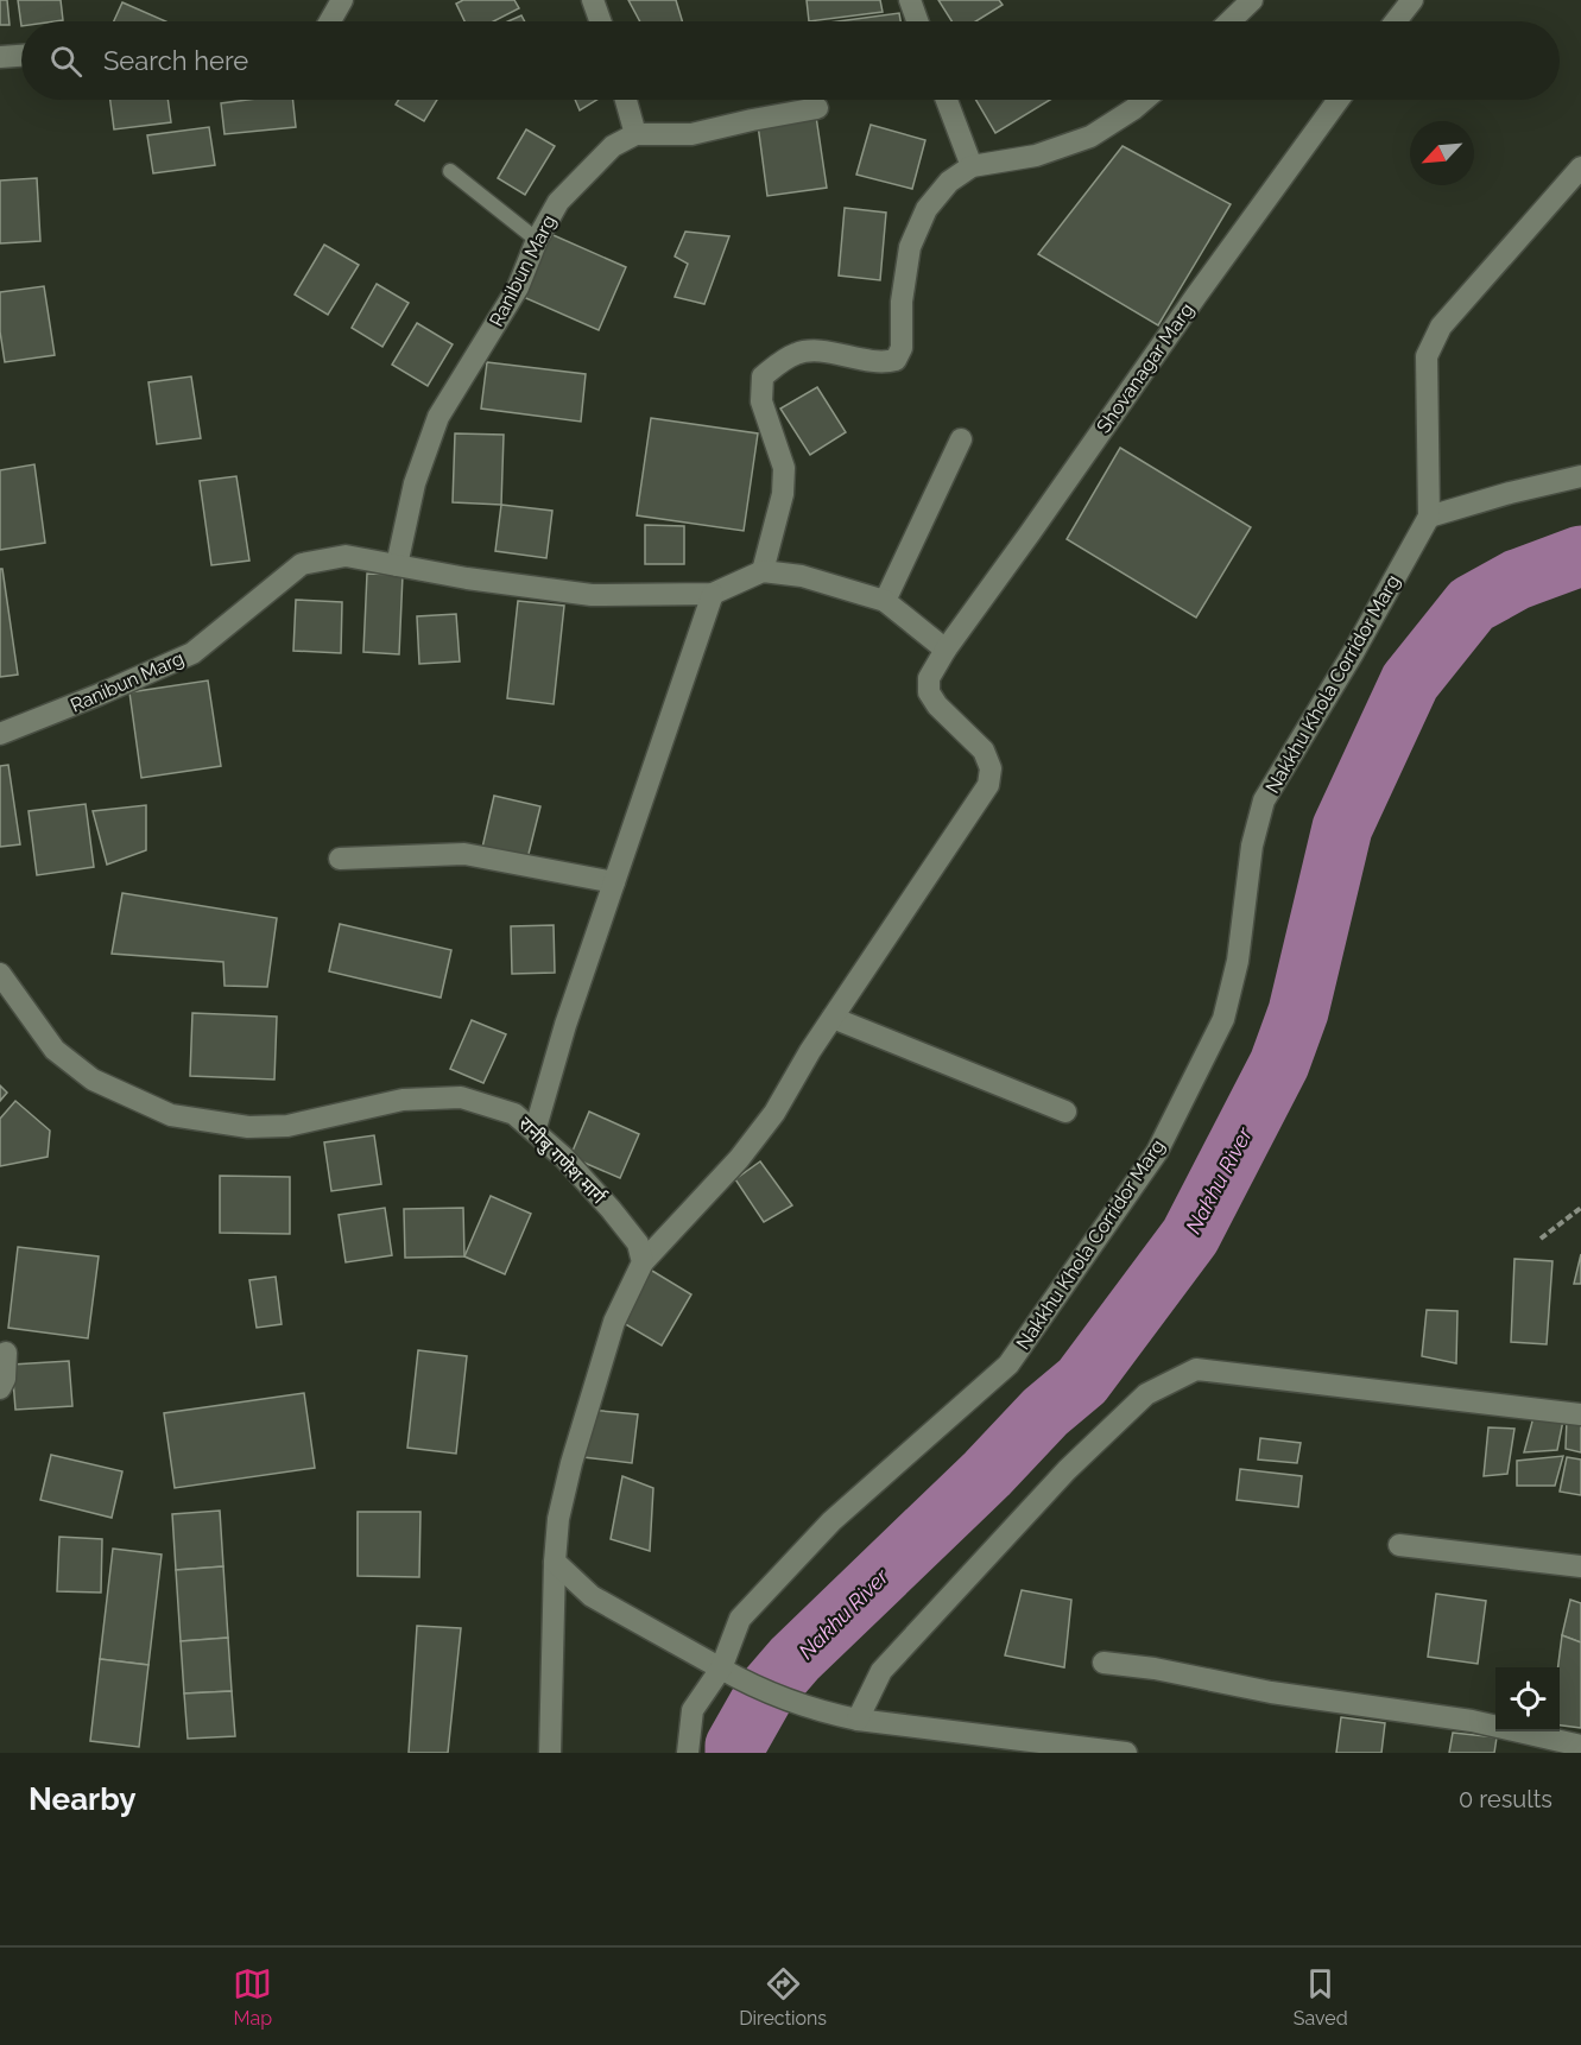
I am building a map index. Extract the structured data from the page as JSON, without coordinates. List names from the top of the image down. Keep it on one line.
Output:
{"streets":{"street":["Ranibun Marg","Shovanagar Marg","Nakkhu Khola Corridor Marg","रानीबु गणेश मार्ग"]},"water":["Nakhu River"],"north":"bottom left","page":{"search":"Search here","heading":["Nearby","0 results"],"nav":["Map","Directions","Saved"]}}
